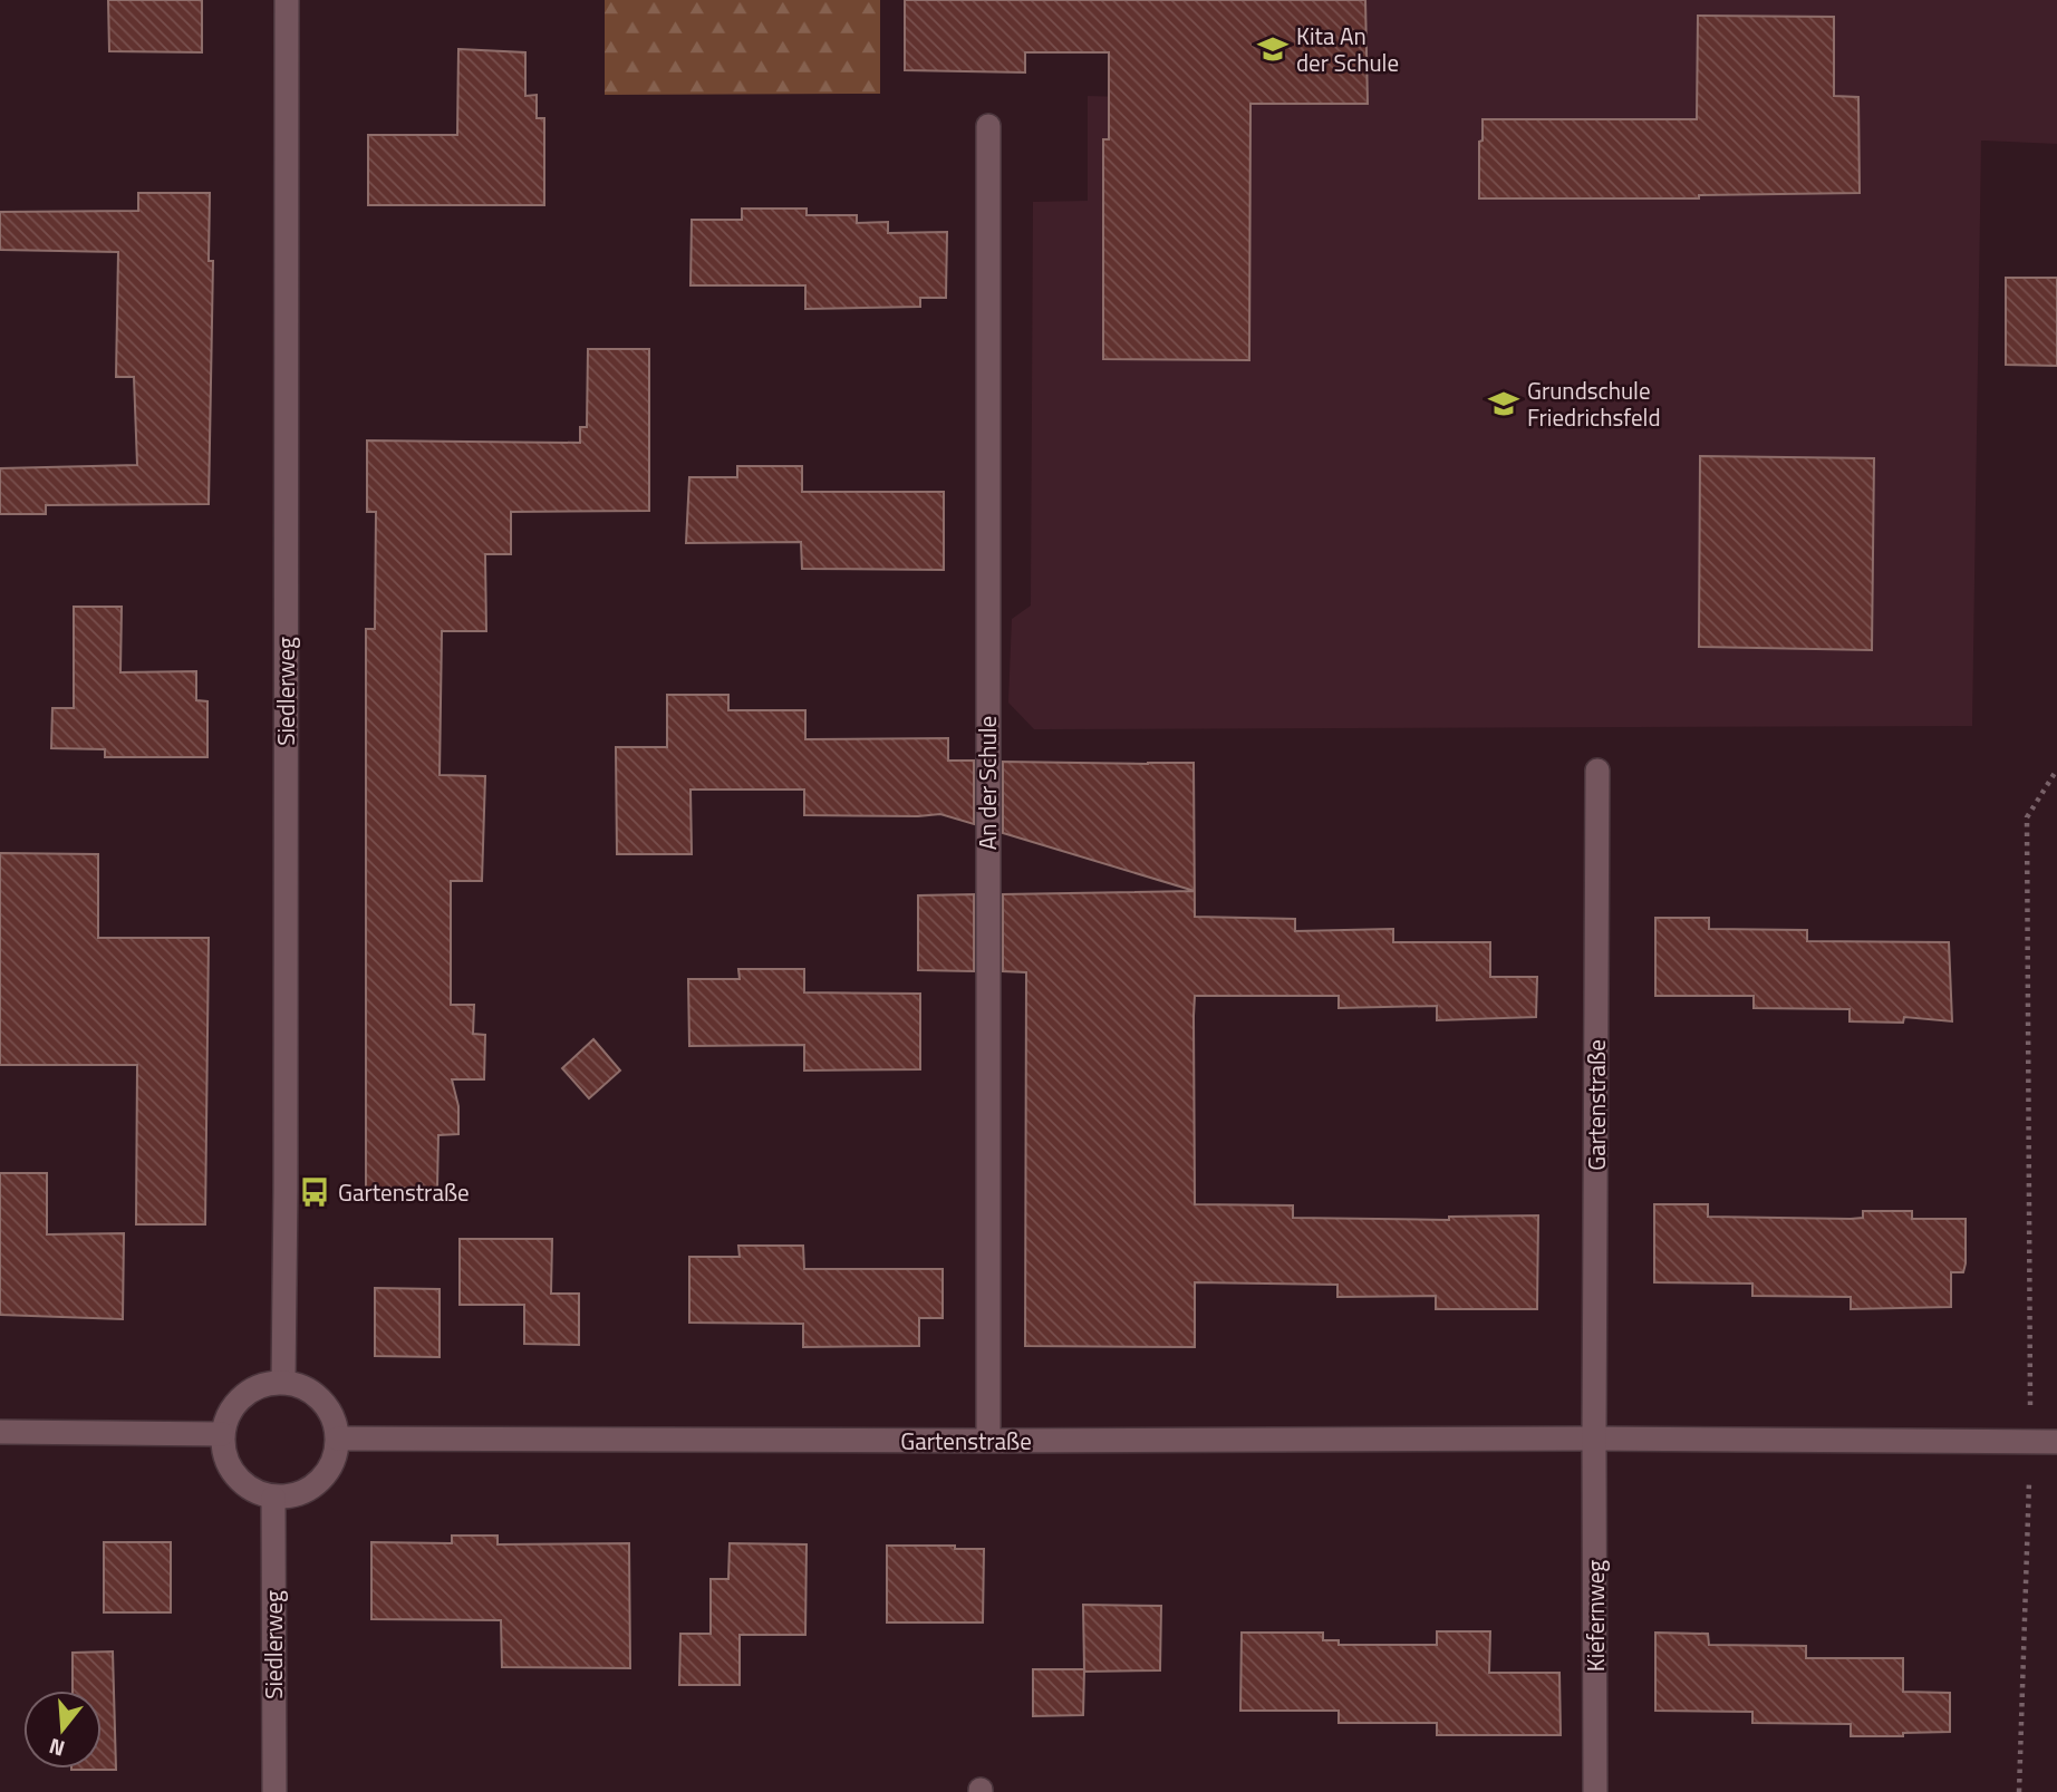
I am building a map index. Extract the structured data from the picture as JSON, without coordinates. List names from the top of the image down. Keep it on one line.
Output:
{"streets":{"street":["Siedlerweg","An der Schule","Gartenstraße","Kiefernweg"]},"crossings":[["Siedlerweg","Gartenstraße"],["An der Schule","Gartenstraße"],["Gartenstraße","Kiefernweg"]],"places":{"school or university":["Kita An der Schule","Grundschule Friedrichsfeld"],"bus stop":["Gartenstraße"]},"north":"bottom"}
